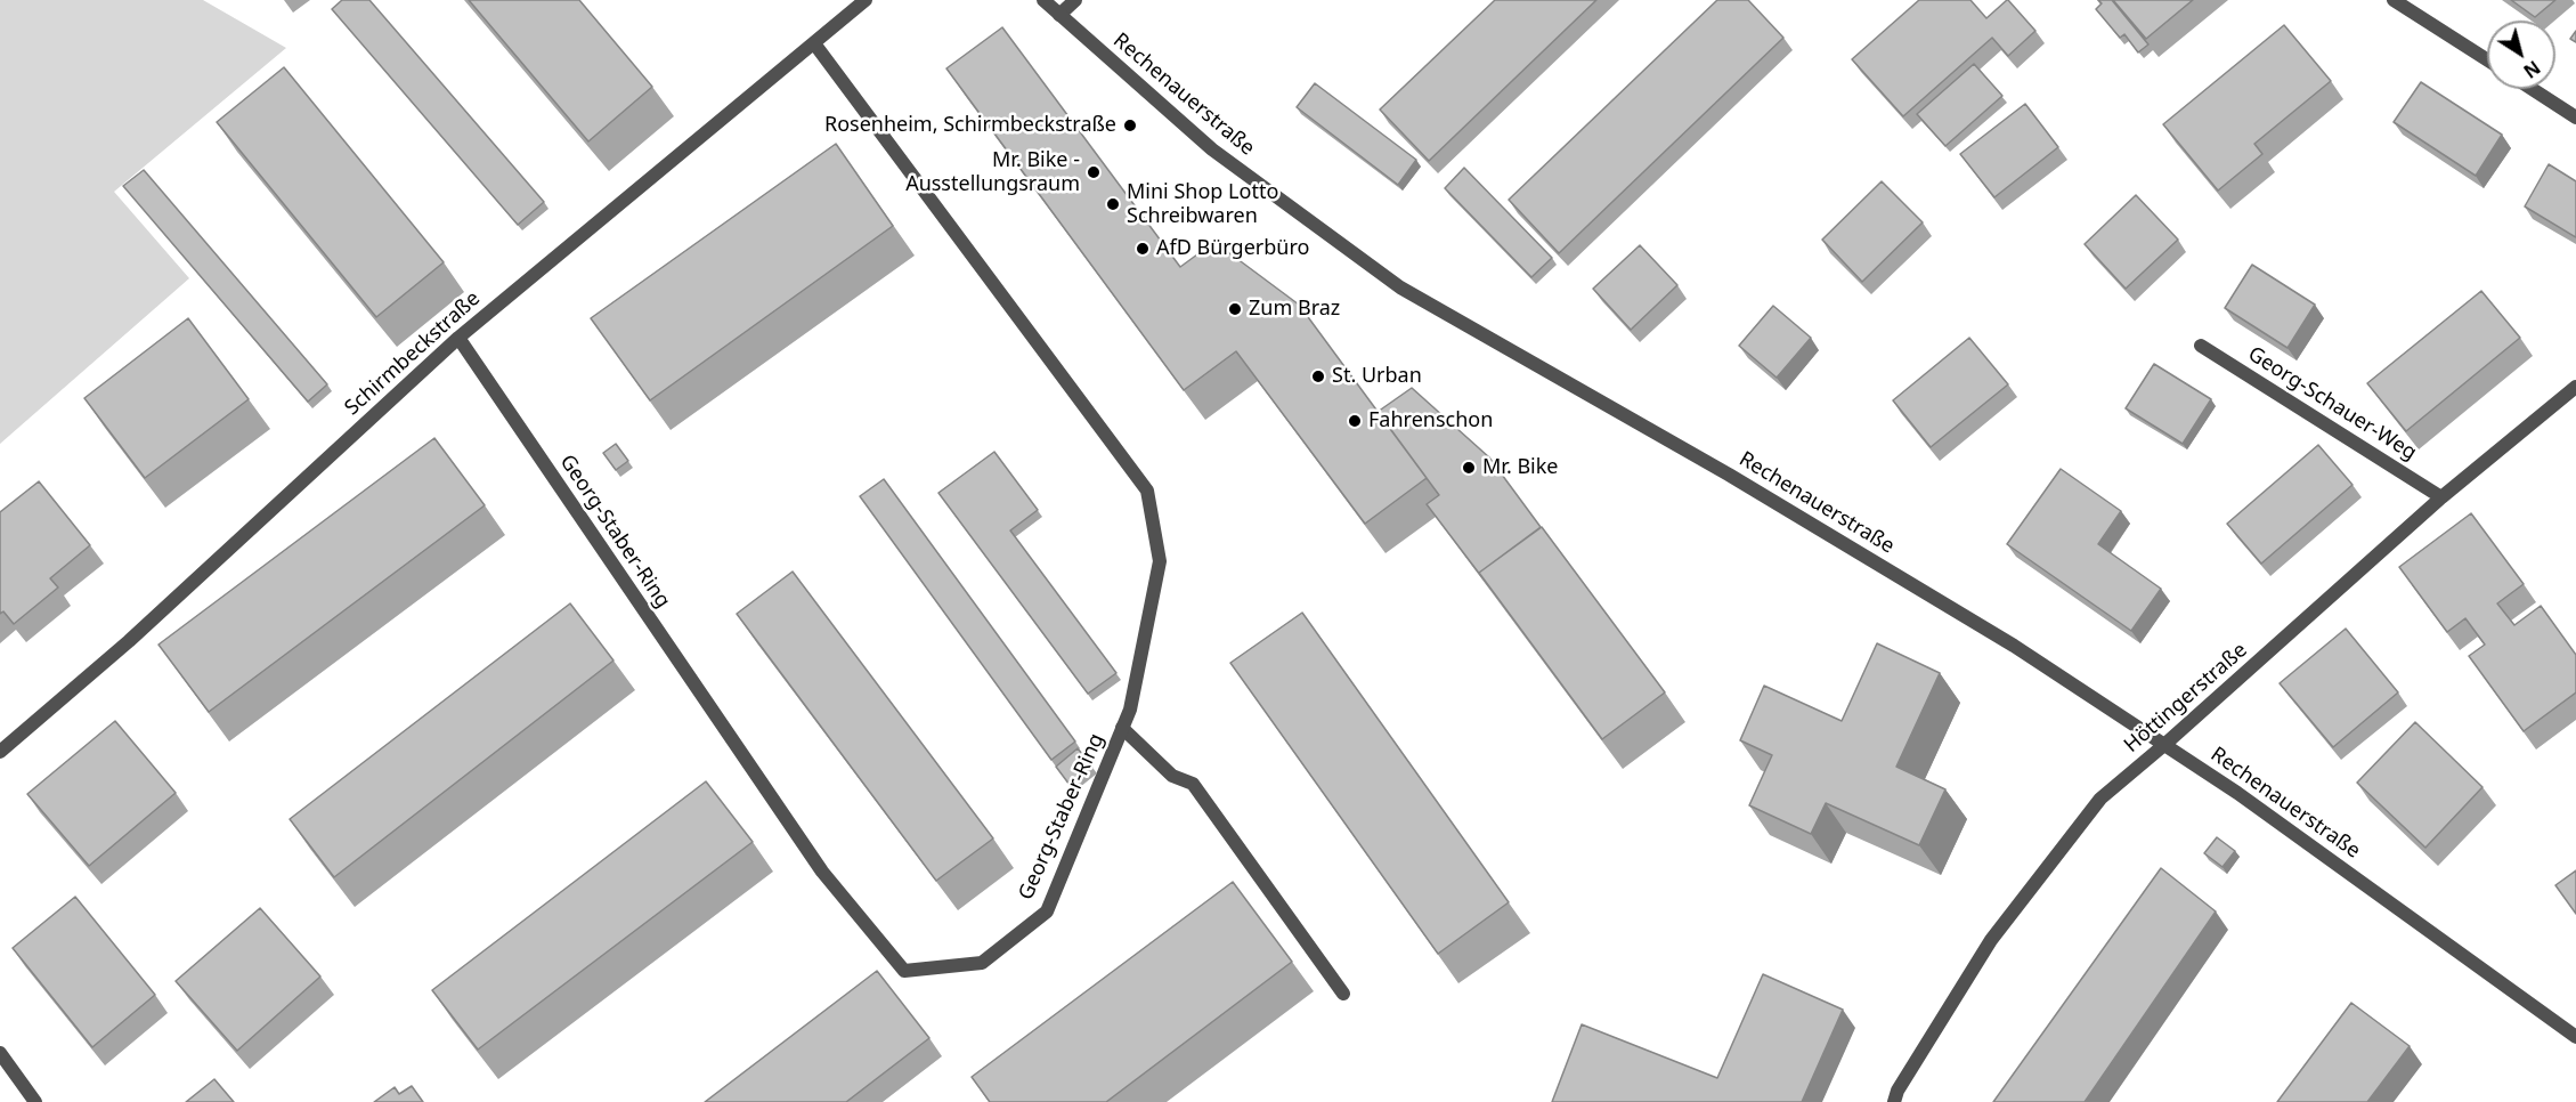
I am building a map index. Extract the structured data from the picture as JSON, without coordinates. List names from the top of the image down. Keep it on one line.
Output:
{"streets":{"street":["Rechenauerstraße","Schirmbeckstraße","Georg-Schauer-Weg","Georg-Staber-Ring","Höttingerstraße"]},"crossings":[["Rechenauerstraße","Höttingerstraße"],["Schirmbeckstraße","Georg-Staber-Ring"],["Georg-Schauer-Weg","Höttingerstraße"]],"places":["Rosenheim, Schirmbeckstraße","Mr. Bike - Ausstellungsraum","Mini Shop Lotto Schreibwaren","AfD Bürgerbüro","Zum Braz","St. Urban","Fahrenschon","Mr. Bike"],"north":"bottom right"}
